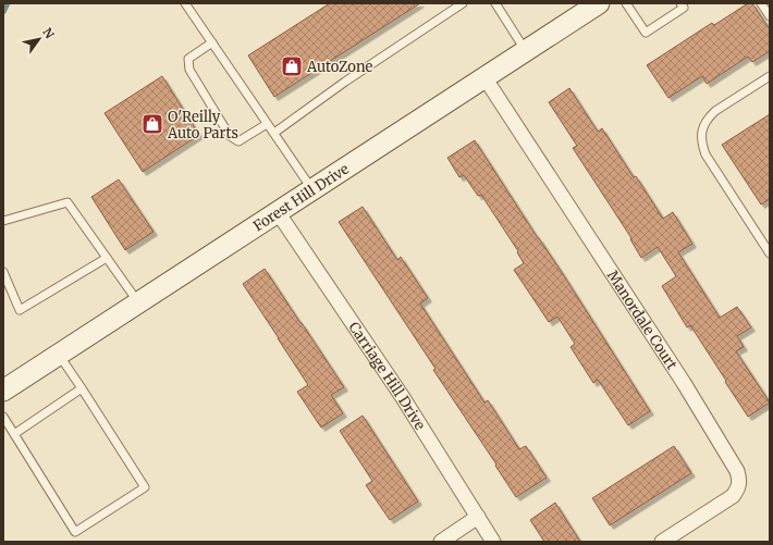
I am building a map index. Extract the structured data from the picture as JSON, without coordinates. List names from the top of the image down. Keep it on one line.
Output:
{"streets":{"main road":["Forest Hill Drive"],"street":["Manordale Court","Carriage Hill Drive"]},"crossings":[["Forest Hill Drive","Manordale Court"],["Forest Hill Drive","Carriage Hill Drive"]],"places":{"shop":["AutoZone","O'Reilly Auto Parts"]},"north":"top right"}
